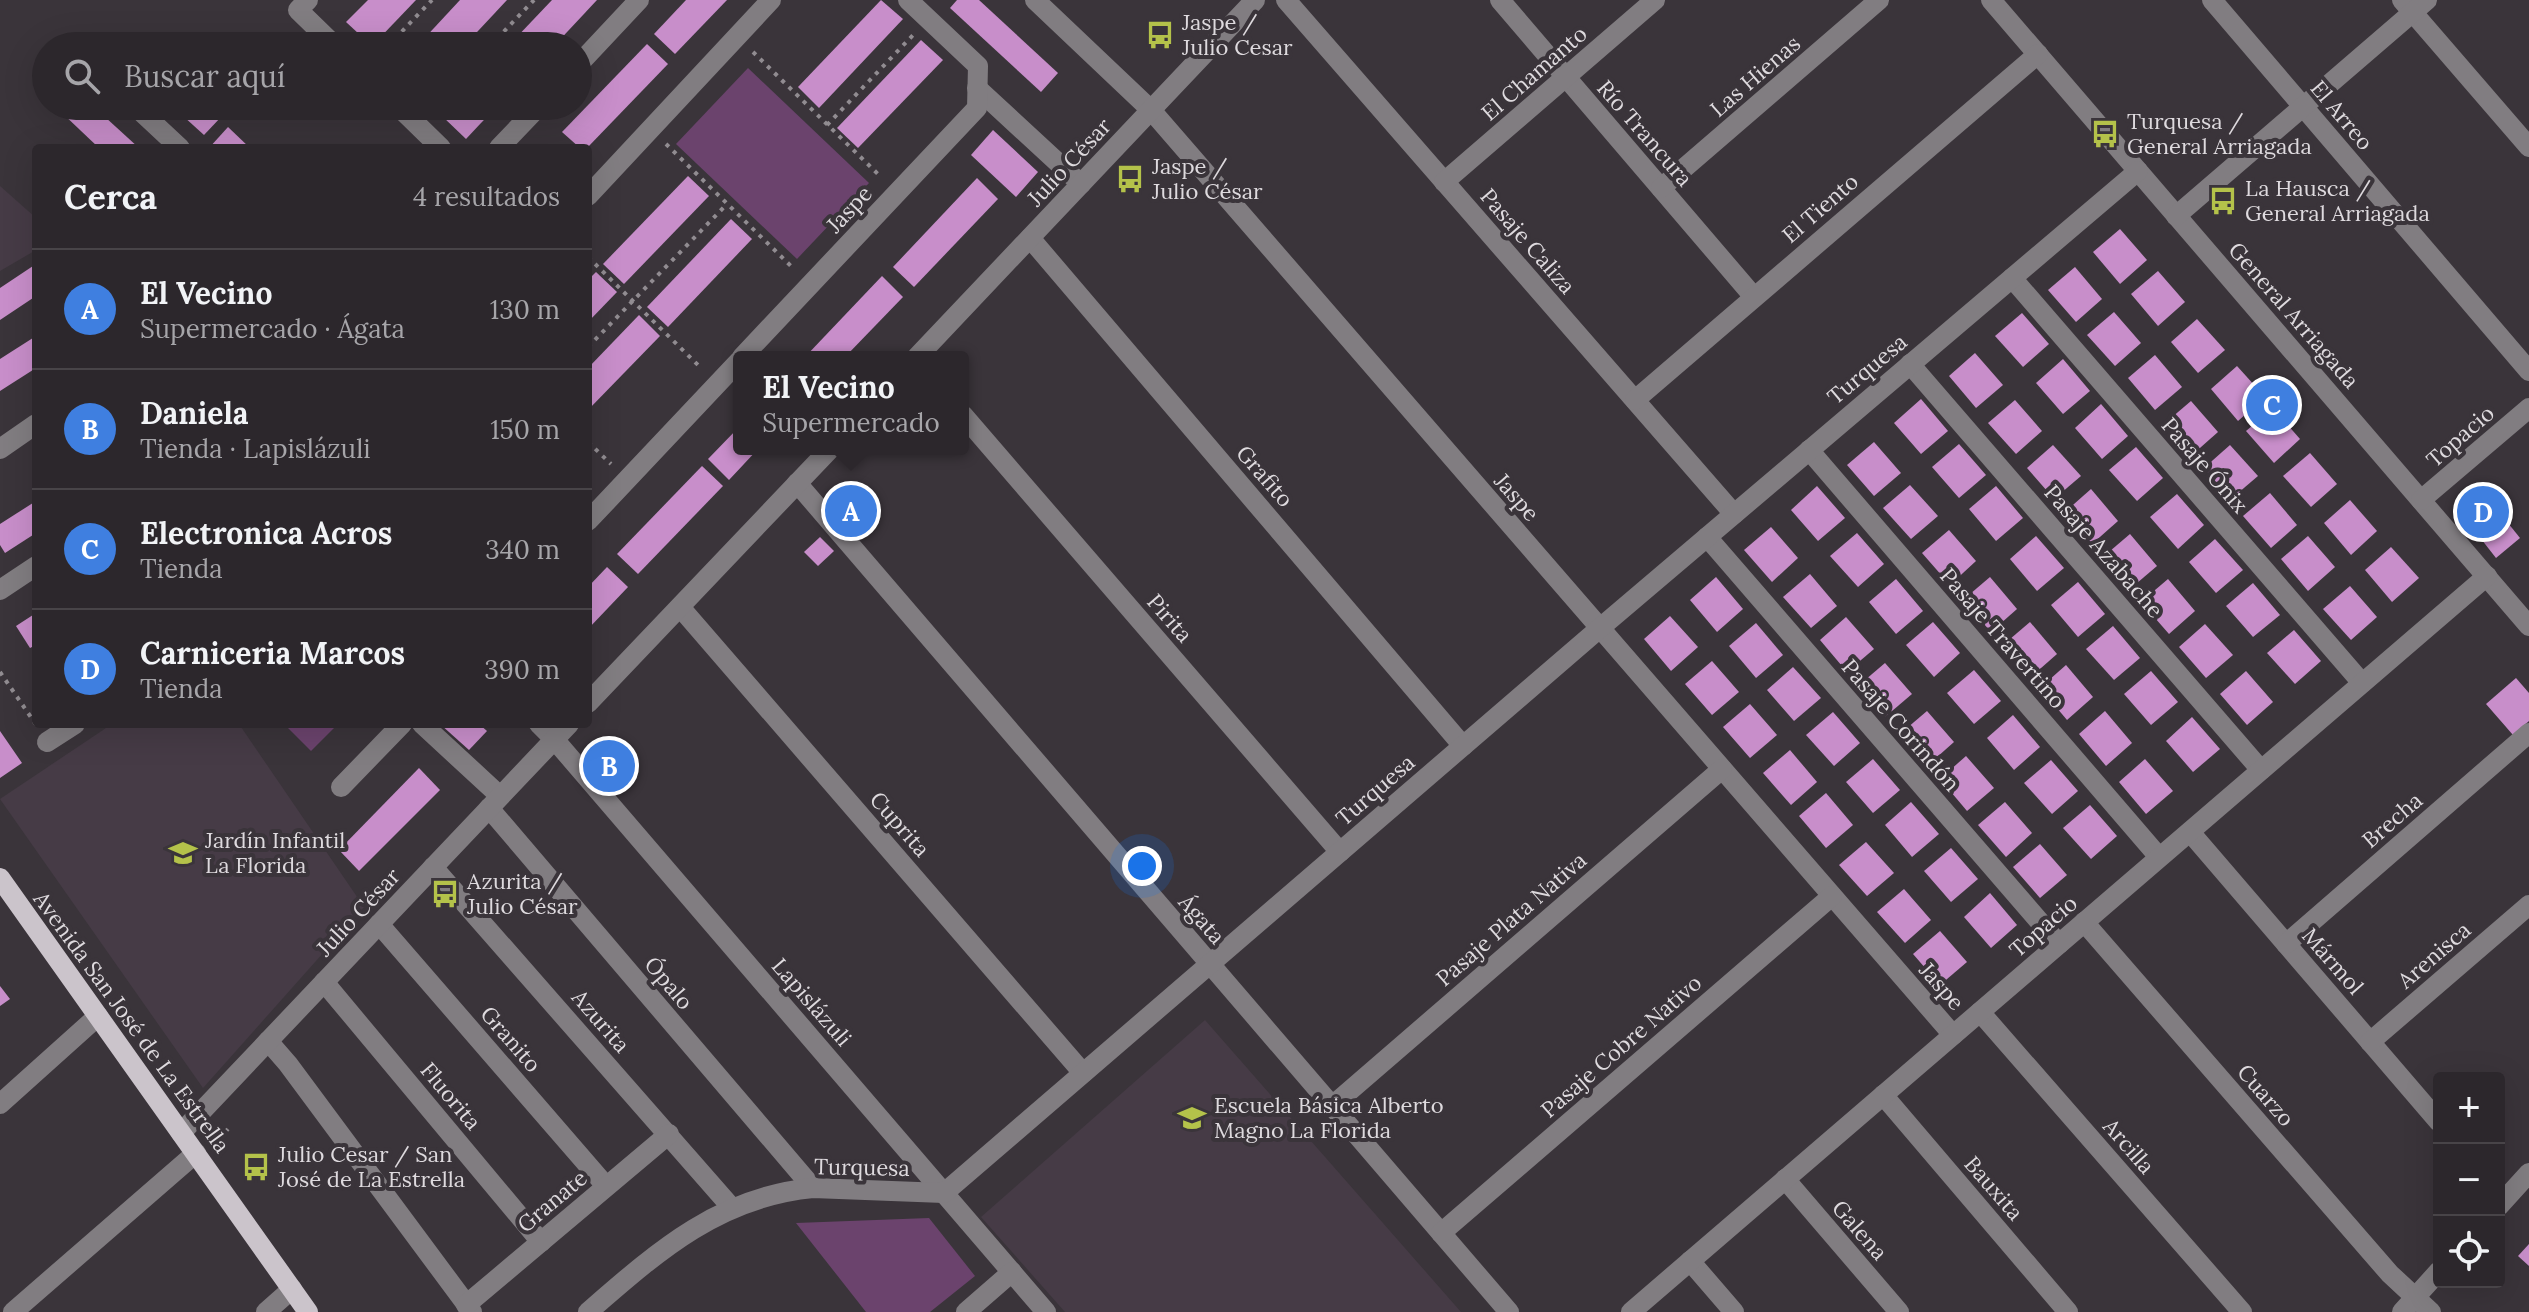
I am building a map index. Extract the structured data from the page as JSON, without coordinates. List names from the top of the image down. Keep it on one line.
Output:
{"streets":{"main road":["Avenida San José de La Estrella"],"street":["El Chamanto","Las Hienas","El Arreo","Río Trancura","Julio César","El Tiento","Jaspe","Pasaje Caliza","General Arriagada","Turquesa","Topacio","Pasaje Ónix","Grafito","Pasaje Azabache","Pirita","Pasaje Travertino","Pasaje Corindón","Brecha","Cuprita","Ágata","Pasaje Plata Nativa","Arenisca","Mármol","Ópalo","Lapislázuli","Azurita","Granito","Pasaje Cobre Nativo","Cuarzo","Fluorita","Arcilla","Bauxita","Granate","Galena"]},"crossings":[["El Chamanto","Río Trancura"],["El Chamanto","Pasaje Caliza"],["Las Hienas","Río Trancura"],["Río Trancura","El Tiento"],["Julio César","Jaspe"],["Julio César","Grafito"],["Julio César","Ópalo"],["Julio César","Lapislázuli"],["Julio César","Azurita"],["Julio César","Avenida San José de La Estrella"],["Julio César","Granito"],["Julio César","Fluorita"],["El Tiento","Pasaje Caliza"],["El Tiento","General Arriagada"],["Jaspe","Turquesa"],["Jaspe","Topacio"],["Jaspe","Pasaje Plata Nativa"],["Jaspe","Pasaje Cobre Nativo"],["Pasaje Caliza","Turquesa"],["General Arriagada","Turquesa"],["General Arriagada","Topacio"],["Turquesa","Pasaje Ónix"],["Turquesa","Grafito"],["Turquesa","Pasaje Azabache"],["Turquesa","Pirita"],["Turquesa","Pasaje Travertino"],["Turquesa","Pasaje Corindón"],["Turquesa","Cuprita"],["Turquesa","Ágata"],["Turquesa","Ópalo"],["Turquesa","Lapislázuli"],["Turquesa","Azurita"],["Topacio","Pasaje Ónix"],["Topacio","Pasaje Azabache"],["Topacio","Pasaje Travertino"],["Topacio","Pasaje Corindón"],["Topacio","Mármol"],["Topacio","Cuarzo"],["Topacio","Arcilla"],["Topacio","Bauxita"],["Topacio","Galena"],["Brecha","Mármol"],["Ágata","Pasaje Plata Nativa"],["Ágata","Pasaje Cobre Nativo"],["Arenisca","Mármol"],["Azurita","Granate"],["Granito","Granate"],["Fluorita","Granate"]],"places":{"bus stop":["Jaspe / Julio Cesar","Turquesa / General Arriagada","Jaspe / Julio César","La Hausca / General Arriagada","Azurita / Julio César","Julio Cesar / San José de La Estrella"],"school or university":["Jardín Infantil La Florida","Escuela Básica Alberto Magno La Florida"]},"page":{"search":"Buscar aquí","heading":["Cerca","4 resultados"],"list":[{"mark":"A","name":"El Vecino","note":"Supermercado · Ágata","value":"130 m"},{"mark":"B","name":"Daniela","note":"Tienda · Lapislázuli","value":"150 m"},{"mark":"C","name":"Electronica Acros","note":"Tienda","value":"340 m"},{"mark":"D","name":"Carniceria Marcos","note":"Tienda","value":"390 m"}],"popup":["El Vecino","Supermercado"],"pins":["C","A","D","B"],"map_buttons":["+","−"]}}
